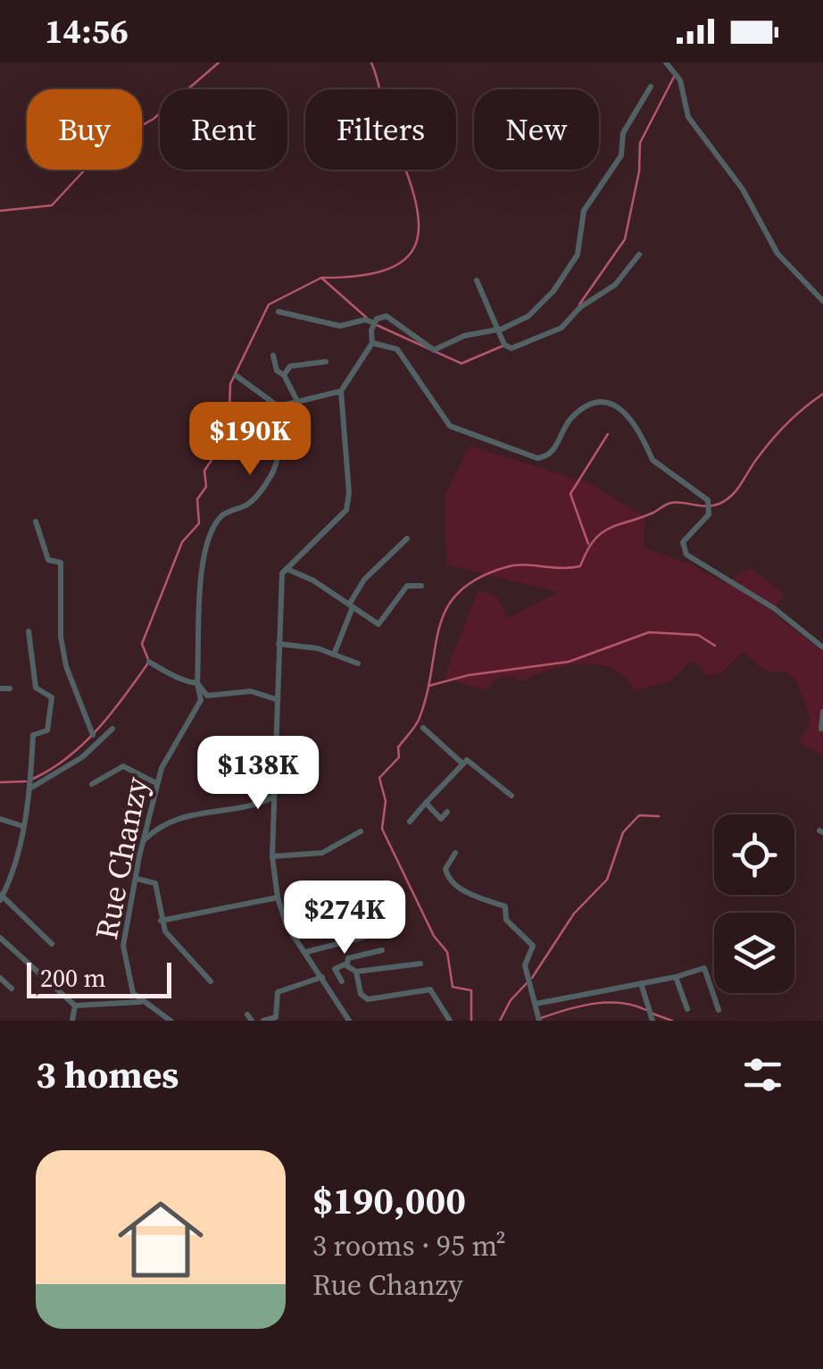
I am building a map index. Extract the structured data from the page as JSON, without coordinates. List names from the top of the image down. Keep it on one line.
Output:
{"streets":{"street":["Rue Chanzy"]},"scale_bar":"200 m","page":{"status":"14:56","chip":["Buy","Rent","Filters","New"],"price":["$190K","$138K","$274K"],"scale":"200 m","heading":"3 homes","list":[{"name":"$190,000","note":"3 rooms · 95 m² · Rue Chanzy"}]}}
